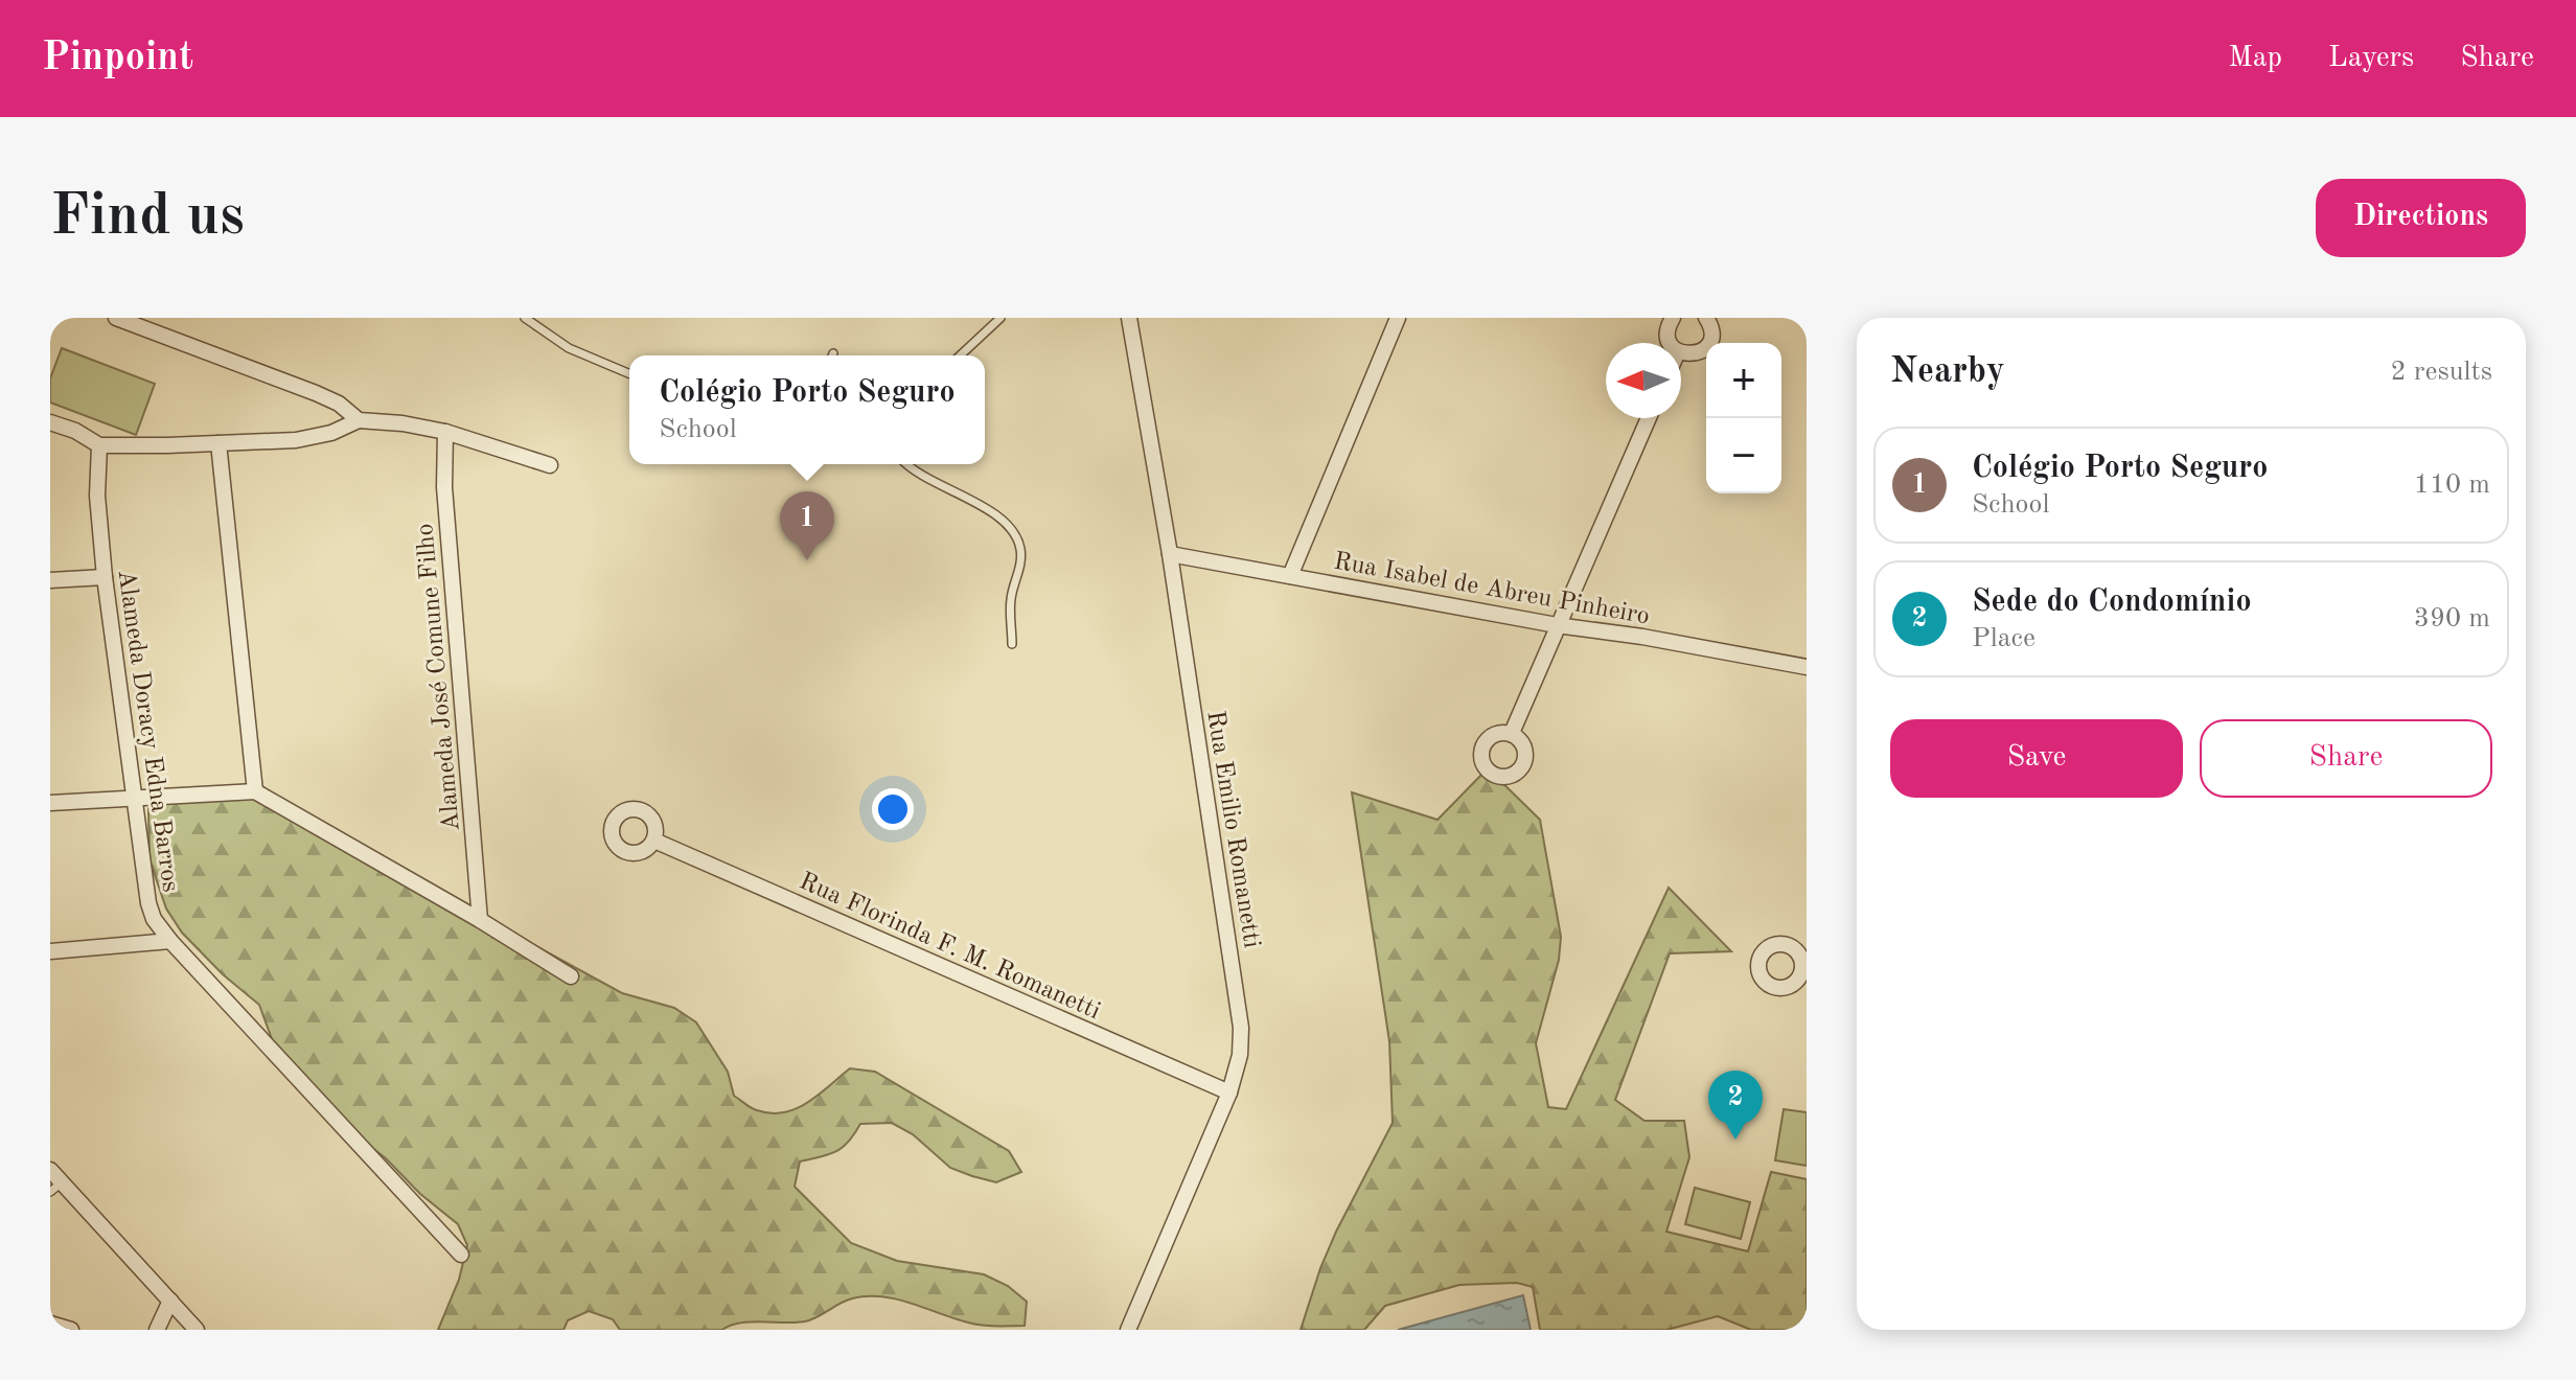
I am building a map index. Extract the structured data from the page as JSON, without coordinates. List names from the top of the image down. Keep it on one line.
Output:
{"streets":{"street":["Rua Isabel de Abreu Pinheiro","Alameda José Comune Filho","Alameda Doracy Edna Barros","Rua Emilio Romanetti","Rua Florinda F. M. Romanetti"]},"crossings":[["Rua Isabel de Abreu Pinheiro","Rua Emilio Romanetti"],["Rua Emilio Romanetti","Rua Florinda F. M. Romanetti"]],"north":"left","page":{"header":"Pinpoint","nav":["Map","Layers","Share"],"buttons":["Directions",["Save","Share"]],"title":"Find us","heading":["Nearby","2 results"],"map_buttons":["+","−"],"popup":["Colégio Porto Seguro","School"],"list":[{"mark":"1","name":"Colégio Porto Seguro","note":"School","value":"110 m"},{"mark":"2","name":"Sede do Condomínio","note":"Place","value":"390 m"}],"pins":["1","2"]}}
